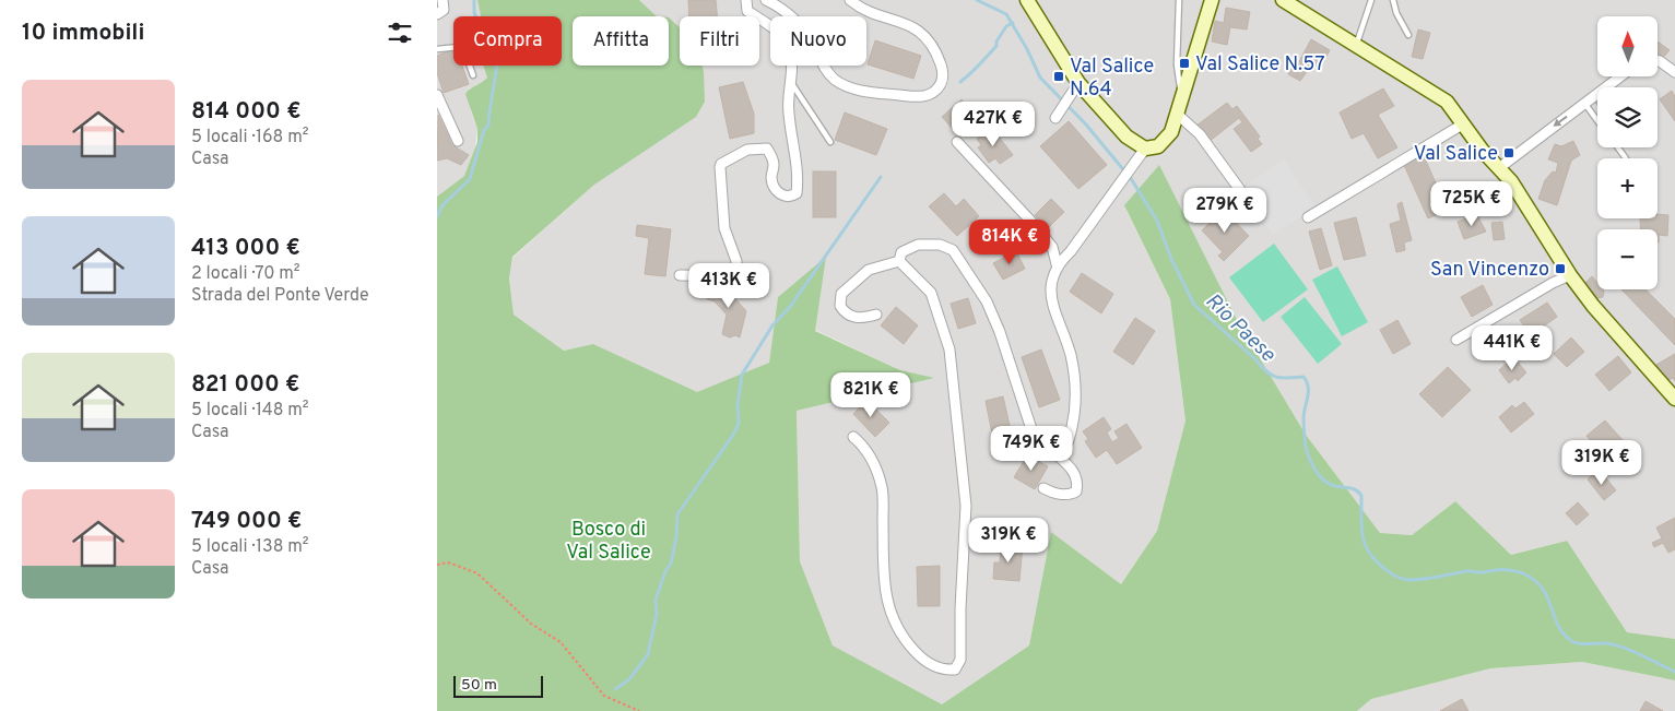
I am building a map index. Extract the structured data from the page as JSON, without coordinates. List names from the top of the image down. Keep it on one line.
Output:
{"water":["Rio Paese"],"parks":["Bosco di Val Salice"],"places":{"transit":["Val Salice N.57","Val Salice N.64","Val Salice","San Vincenzo"]},"scale_bar":"50 m","north":"top","page":{"heading":"10 immobili","map_buttons":["+","−"],"chip":["Compra","Affitta","Filtri","Nuovo"],"list":[{"name":"814 000 €","note":"5 locali · 168 m² · Casa"},{"name":"413 000 €","note":"2 locali · 70 m² · Strada del Ponte Verde"},{"name":"821 000 €","note":"5 locali · 148 m² · Casa"},{"name":"749 000 €","note":"5 locali · 138 m² · Casa"}],"price":["427K €","725K €","279K €","814K €","413K €","441K €","821K €","749K €","319K €","319K €"],"scale":"50 m"}}
